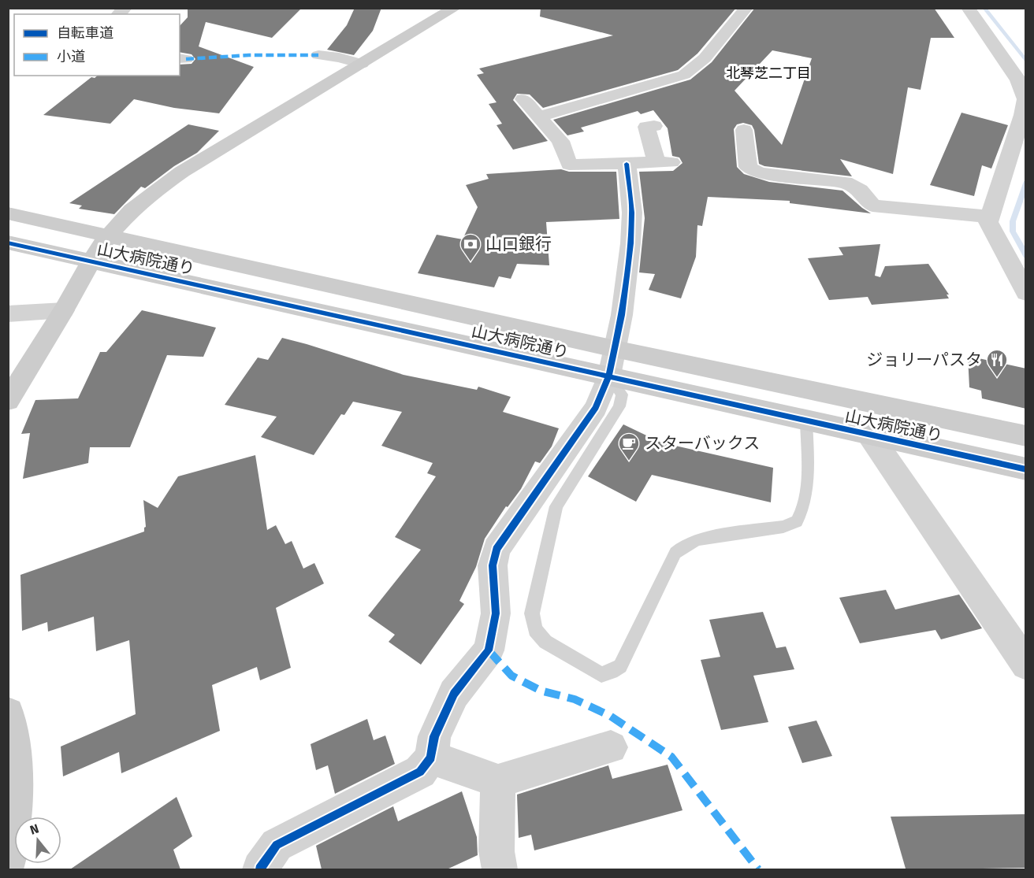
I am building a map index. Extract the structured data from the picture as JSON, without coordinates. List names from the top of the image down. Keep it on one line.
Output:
{"streets":{"street":["山大病院通り"]},"districts":["北琴芝二丁目"],"places":{"bank":["山口銀行"],"restaurant":["ジョリーパスタ"],"cafe":["スターバックス"]},"legend":["自転車道","小道"],"north":"top"}
